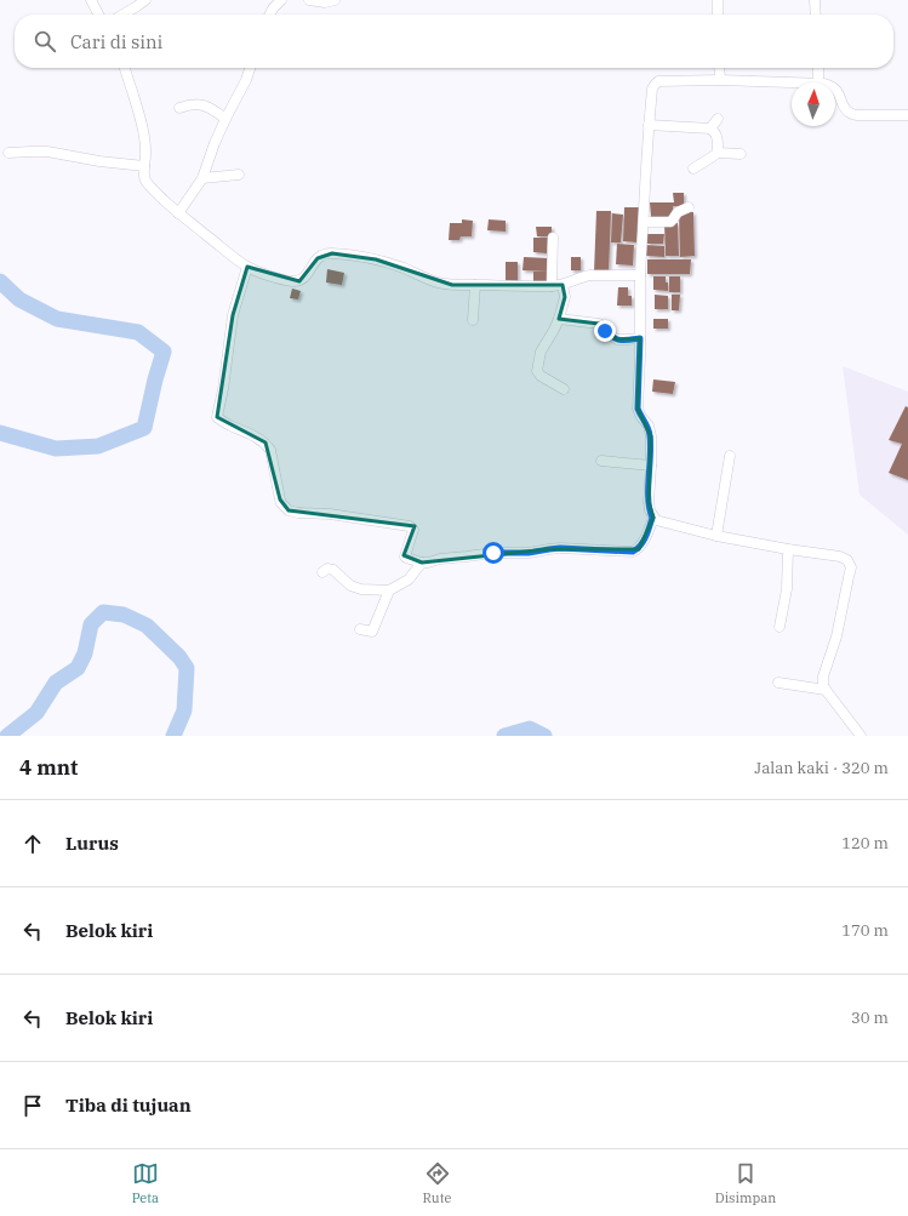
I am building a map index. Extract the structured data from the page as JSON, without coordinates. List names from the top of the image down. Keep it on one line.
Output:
{"north":"top","page":{"search":"Cari di sini","heading":["4 mnt","Jalan kaki · 320 m"],"list":[["Lurus","120 m"],["Belok kiri","170 m"],["Belok kiri","30 m"],"Tiba di tujuan"],"nav":["Peta","Rute","Disimpan"]}}
